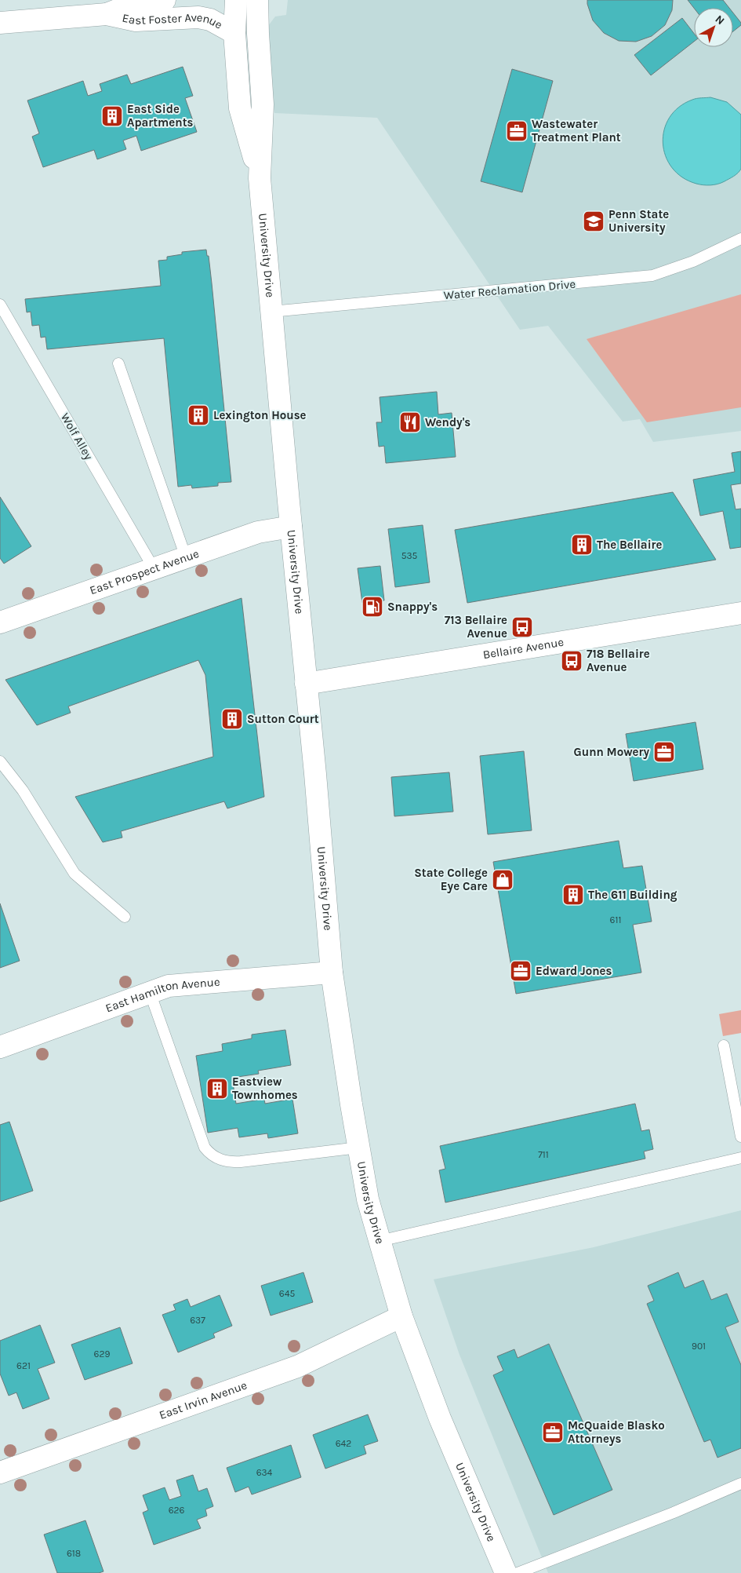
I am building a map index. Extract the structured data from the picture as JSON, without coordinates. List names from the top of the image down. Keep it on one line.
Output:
{"streets":{"street":["East Foster Avenue","University Drive","East Prospect Avenue","Bellaire Avenue","East Hamilton Avenue","East Irvin Avenue"],"lane":["Water Reclamation Drive","Wolf Alley"]},"crossings":[["East Foster Avenue","University Drive"],["University Drive","Water Reclamation Drive"],["University Drive","East Prospect Avenue"],["University Drive","Bellaire Avenue"],["University Drive","East Hamilton Avenue"],["University Drive","East Irvin Avenue"],["Wolf Alley","East Prospect Avenue"]],"places":{"building":["East Side Apartments","Lexington House","The Bellaire","Sutton Court","The 611 Building","Eastview Townhomes"],"office":["Wastewater Treatment Plant","Gunn Mowery","Edward Jones","McQuaide Blasko Attorneys"],"school or university":["Penn State University"],"restaurant":["Wendy's"],"fuel station":["Snappy's"],"bus stop":["713 Bellaire Avenue","718 Bellaire Avenue"],"shop":["State College Eye Care"]},"house_numbers":["535","611","711","645","637","901","629","621","642","634","626","618"],"north":"top right"}
